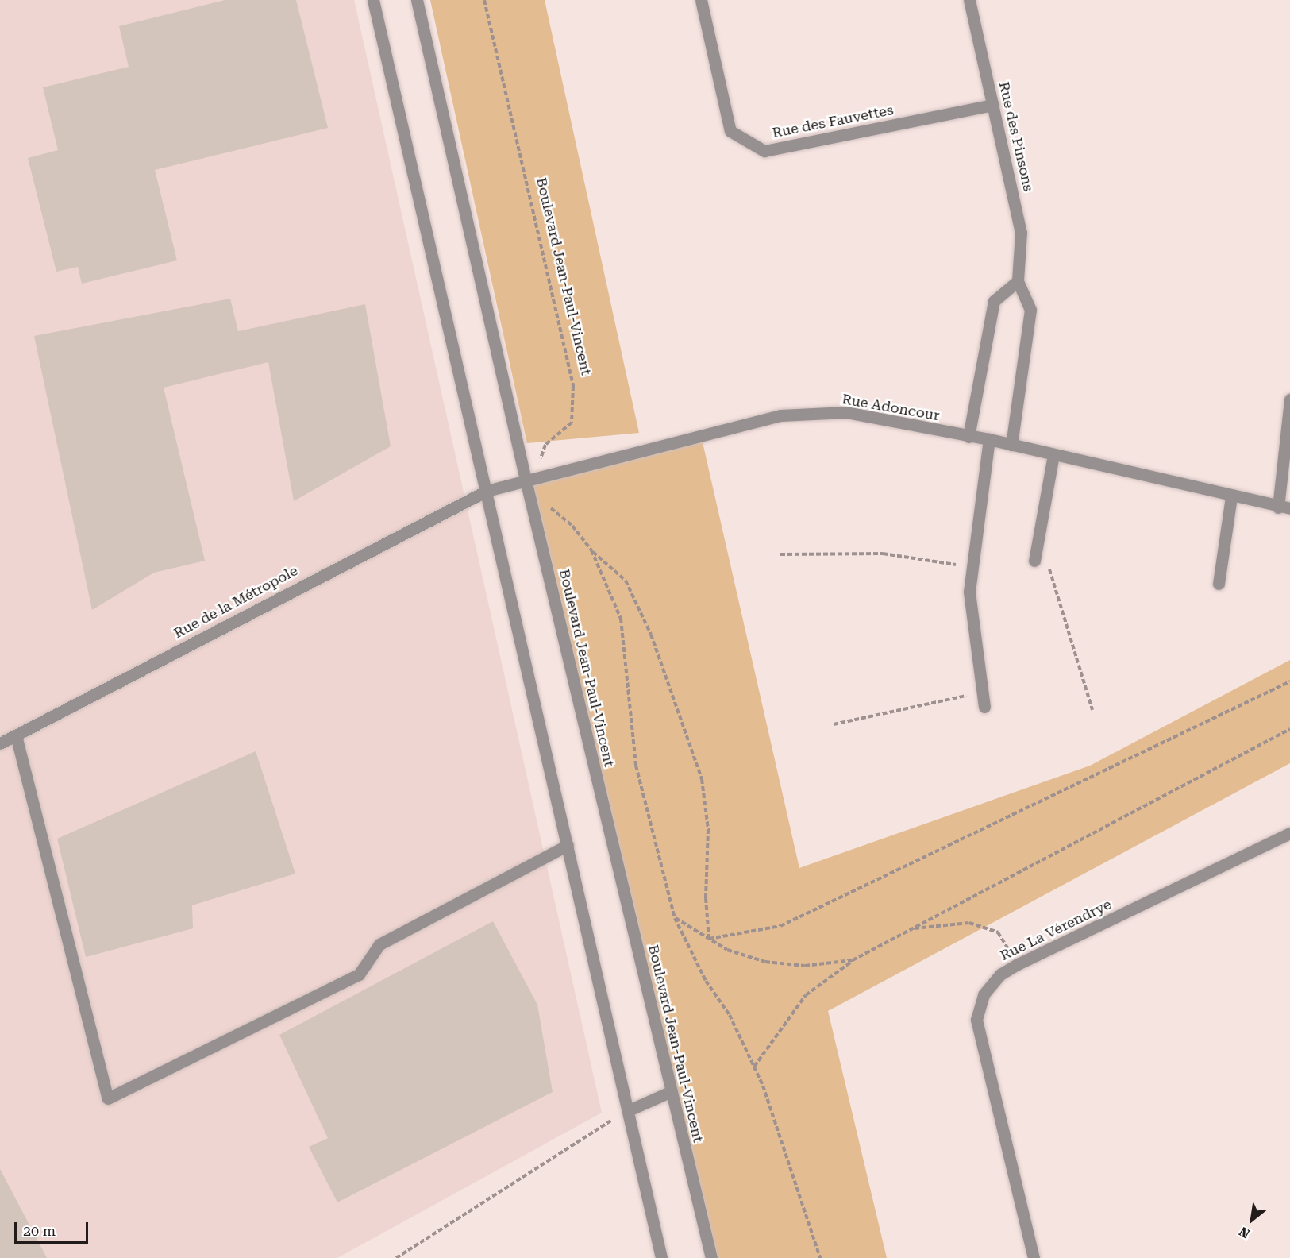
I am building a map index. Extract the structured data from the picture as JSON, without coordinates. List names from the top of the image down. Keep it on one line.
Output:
{"streets":{"street":["Rue des Fauvettes","Rue des Pinsons","Boulevard Jean-Paul-Vincent","Rue Adoncour","Rue de la Métropole","Rue La Vérendrye"]},"crossings":[["Rue des Fauvettes","Rue des Pinsons"],["Rue des Pinsons","Rue Adoncour"],["Boulevard Jean-Paul-Vincent","Rue Adoncour"],["Rue Adoncour","Rue de la Métropole"]],"scale_bar":"20 m","north":"bottom left"}
